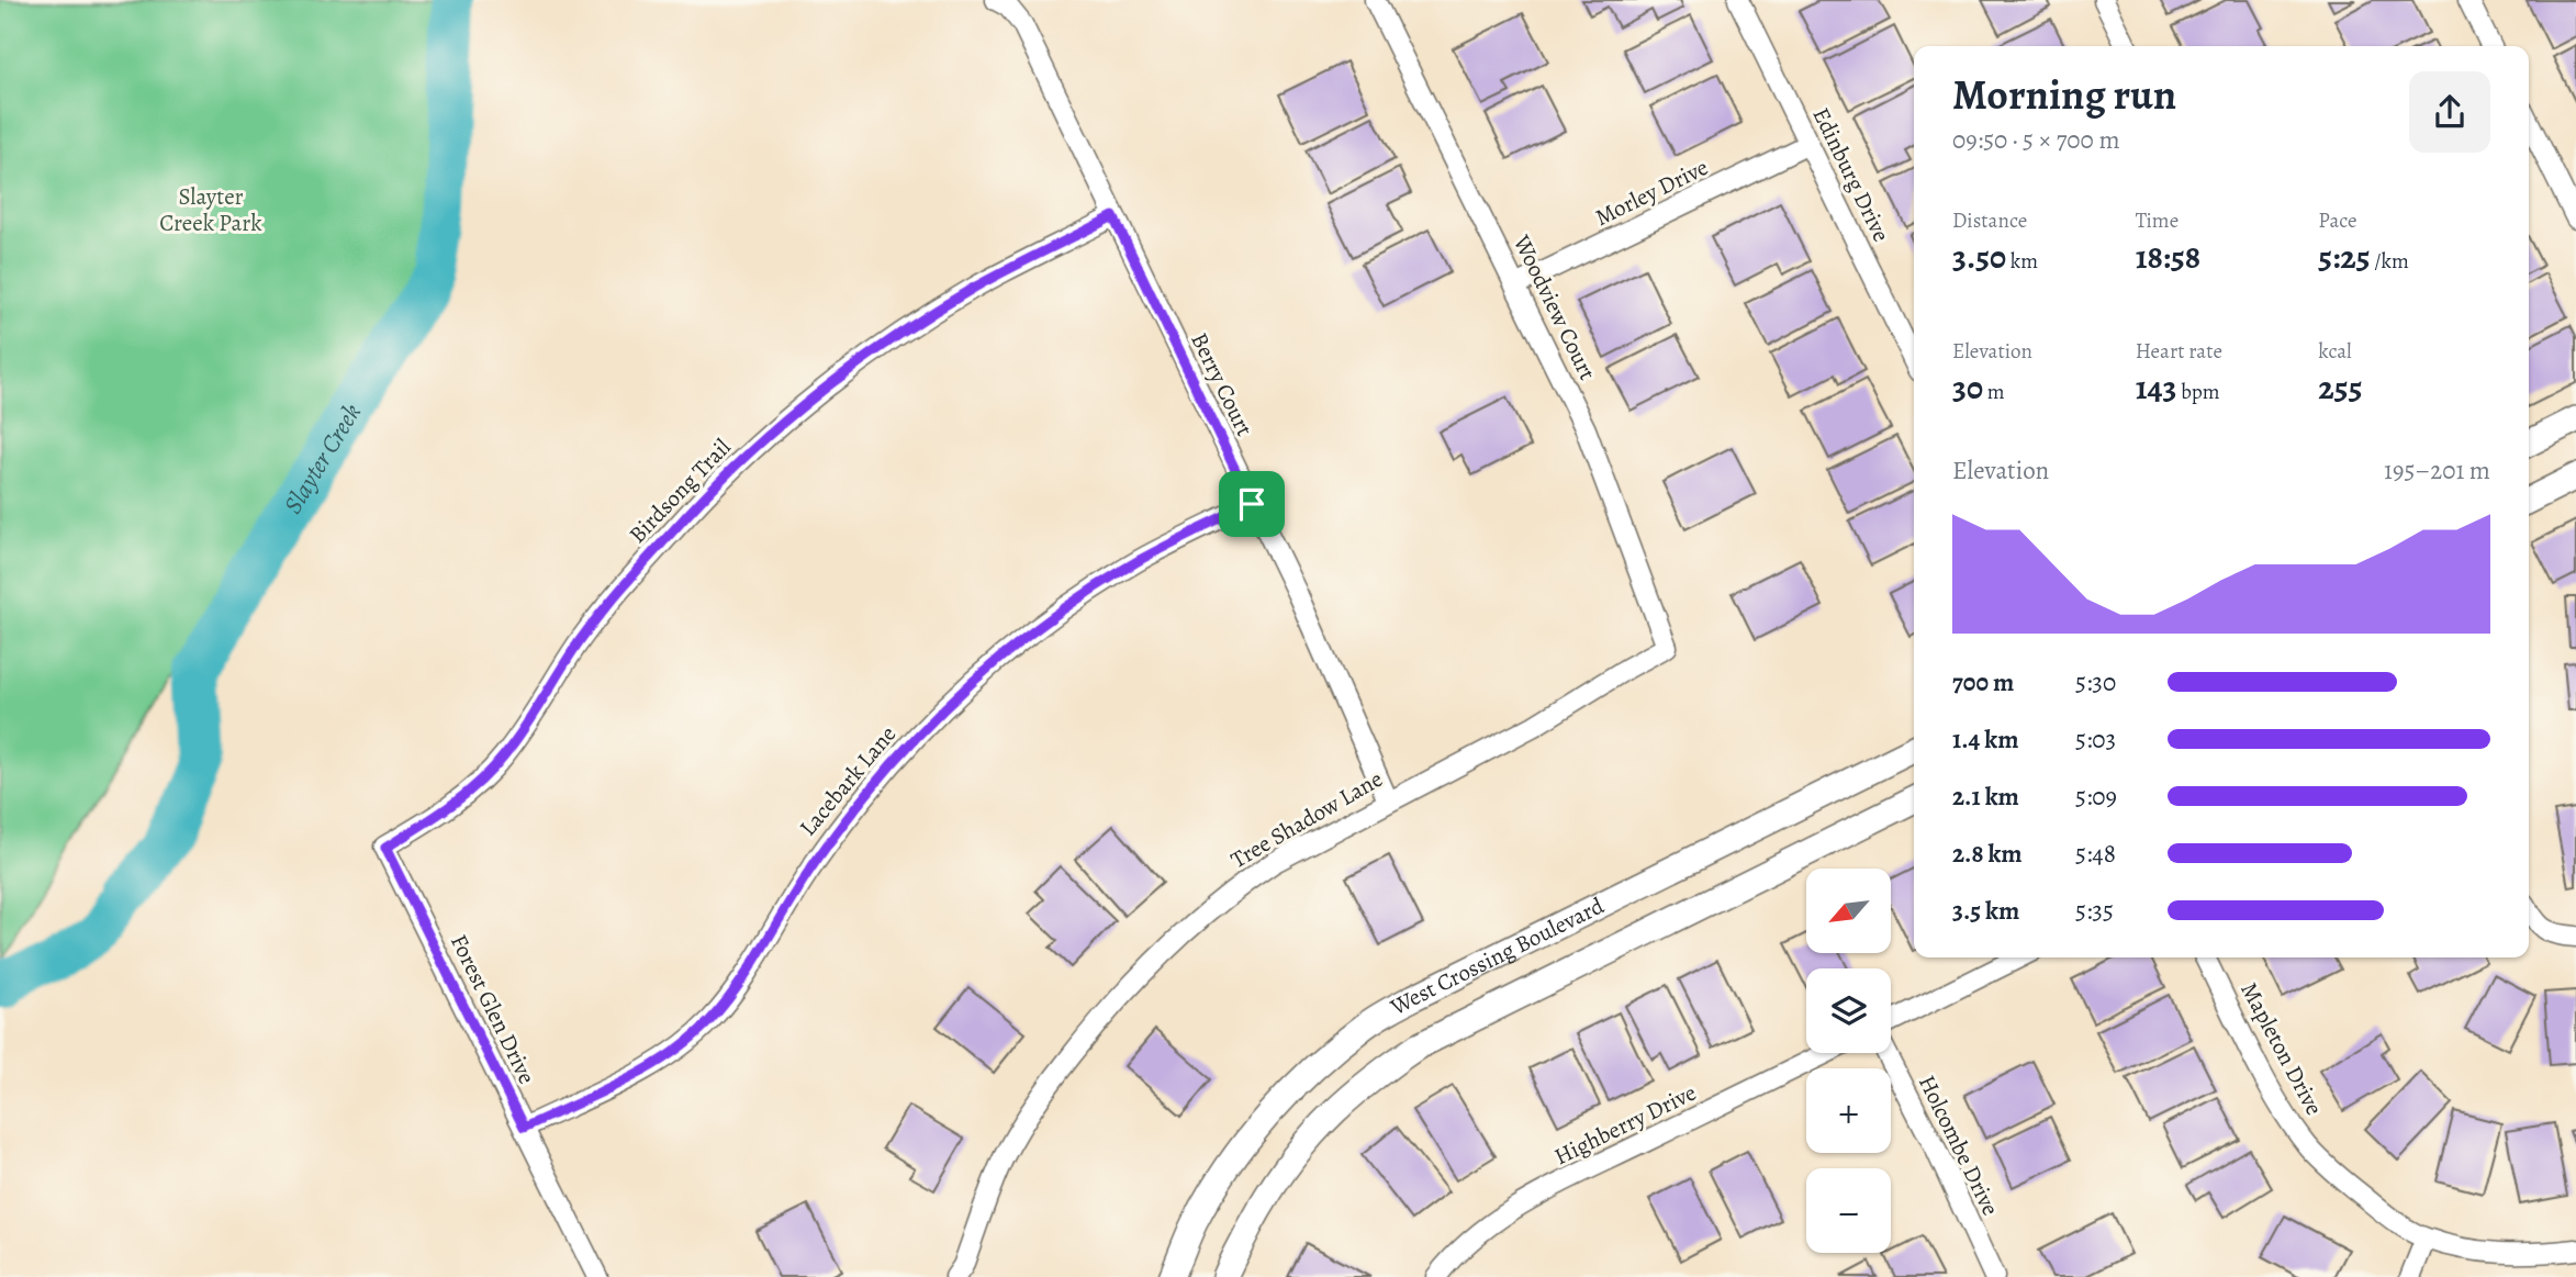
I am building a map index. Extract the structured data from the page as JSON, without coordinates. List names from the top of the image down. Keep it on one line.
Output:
{"streets":{"street":["Edinburg Drive","Morley Drive","Woodview Court","Berry Court","Birdsong Trail","Lacebark Lane","Tree Shadow Lane","West Crossing Boulevard","Forest Glen Drive","Mapleton Drive","Highberry Drive","Holcombe Drive"]},"crossings":[["Edinburg Drive","Morley Drive"],["Morley Drive","Woodview Court"],["Woodview Court","Tree Shadow Lane"],["Berry Court","Birdsong Trail"],["Berry Court","Lacebark Lane"],["Berry Court","Tree Shadow Lane"],["Birdsong Trail","Forest Glen Drive"],["Lacebark Lane","Forest Glen Drive"]],"water":["Slayter Creek"],"parks":["Slayter Creek Park"],"north":"bottom left","page":{"heading":["Morning run","09:50 · 5 × 700 m"],"stats":[["Distance","3.50 km"],["Time","18:58"],["Pace","5:25 /km"],["Elevation","30 m"],["Heart rate","143 bpm"],["kcal","255"]],"chart":["Elevation","195–201 m"],"list":[{"name":"700 m","note":"5:30"},{"name":"1.4 km","note":"5:03"},{"name":"2.1 km","note":"5:09"},{"name":"2.8 km","note":"5:48"},{"name":"3.5 km","note":"5:35"}],"map_buttons":["+","−"]}}
